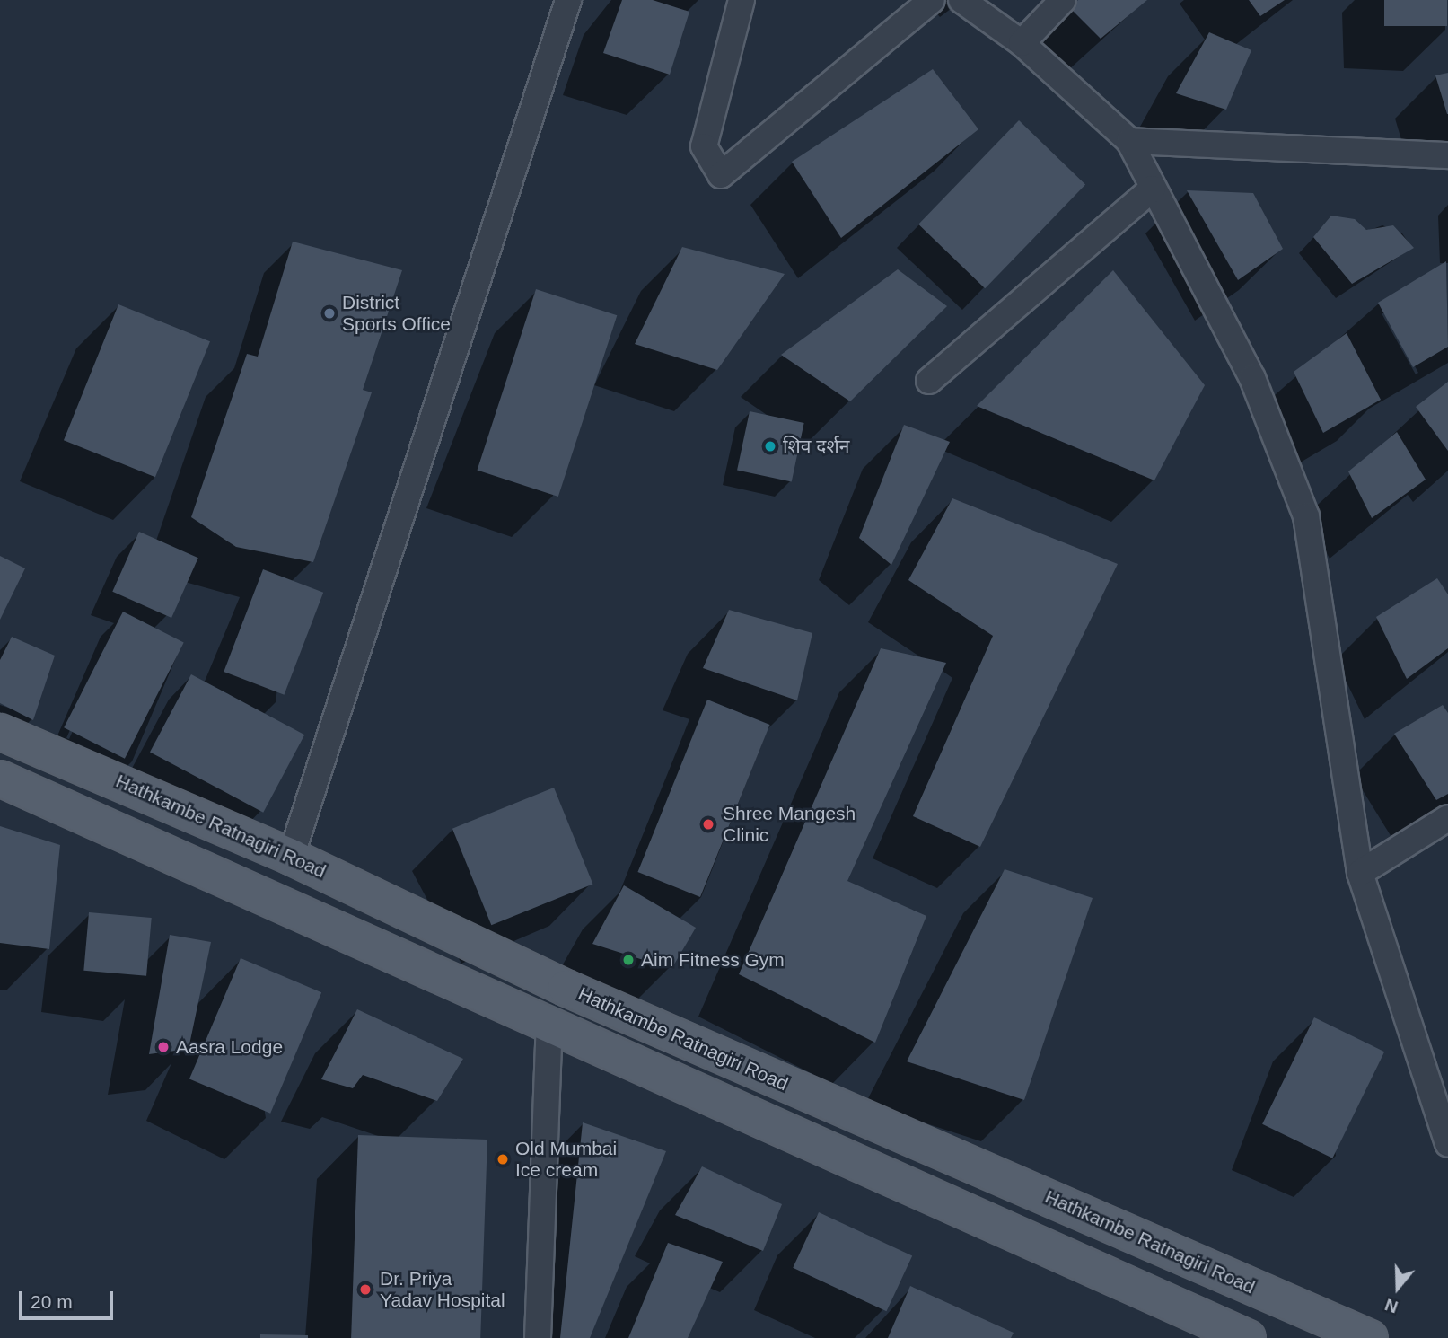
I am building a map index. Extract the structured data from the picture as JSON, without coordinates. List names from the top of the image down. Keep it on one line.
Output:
{"streets":{"main road":["Hathkambe Ratnagiri Road"]},"places":["District Sports Office","शिव दर्शन","Shree Mangesh Clinic","Aim Fitness Gym","Aasra Lodge","Old Mumbai Ice cream","Dr. Priya Yadav Hospital"],"scale_bar":"20 m","north":"bottom"}
